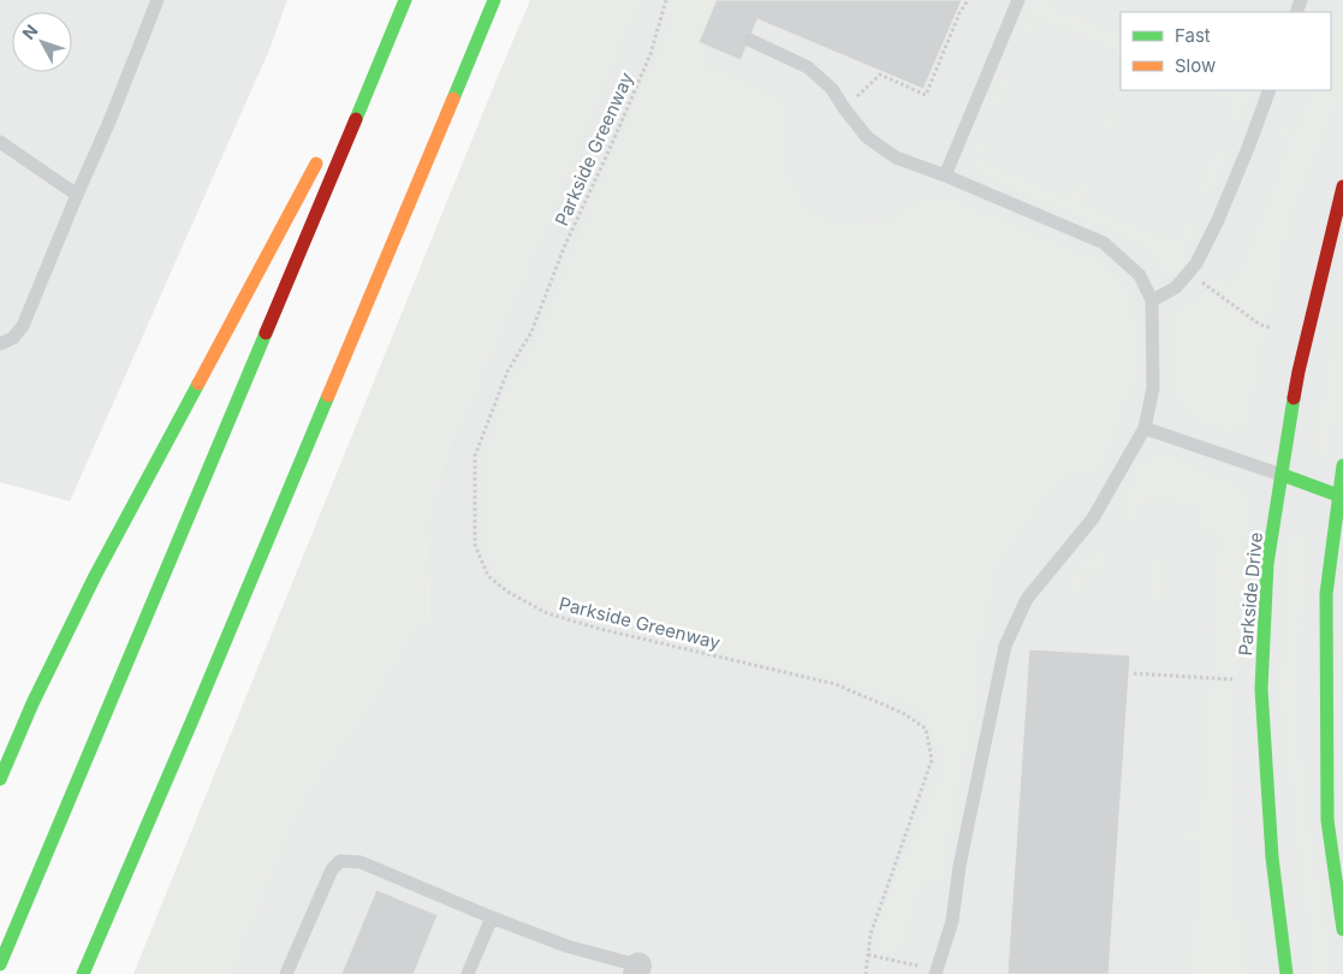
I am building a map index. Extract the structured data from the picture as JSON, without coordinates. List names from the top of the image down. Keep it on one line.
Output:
{"streets":{"main road":["Parkside Drive"],"path":["Parkside Greenway"]},"legend":["Fast","Slow"],"north":"top left"}
